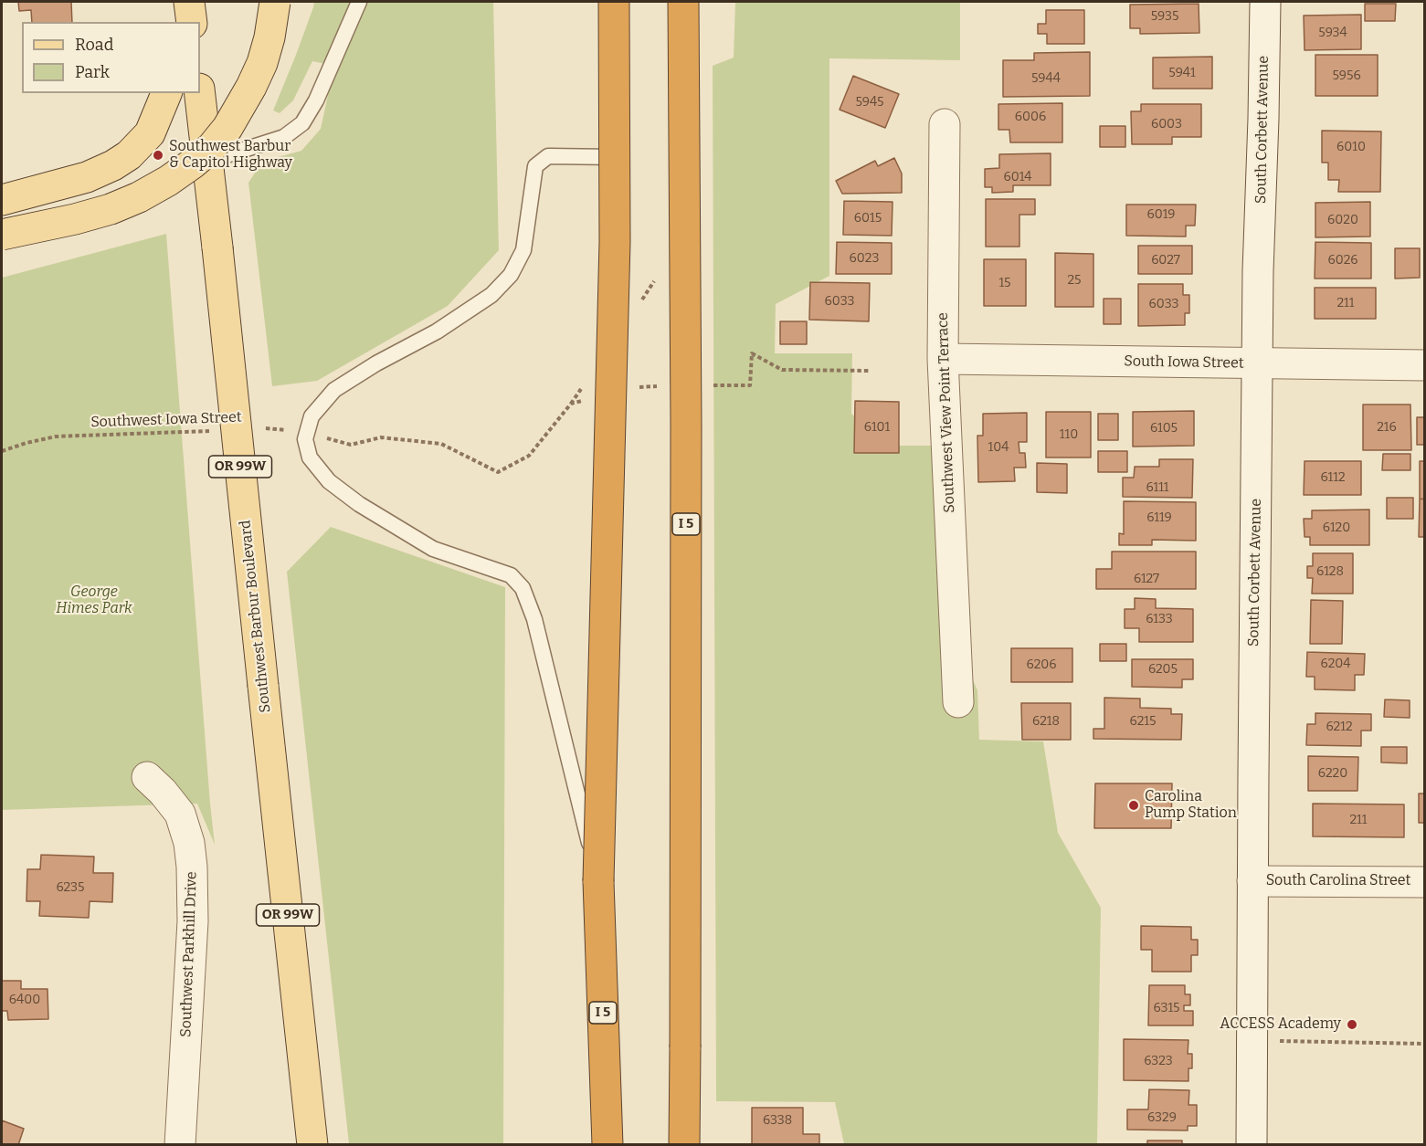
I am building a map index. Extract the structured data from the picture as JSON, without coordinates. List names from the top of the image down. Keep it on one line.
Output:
{"streets":{"highway":["I 5"],"main road":["OR 99W","Southwest Barbur Boulevard"],"street":["South Corbett Avenue","South Iowa Street","Southwest View Point Terrace","South Carolina Street","Southwest Parkhill Drive"],"path":["Southwest Iowa Street"]},"crossings":[["South Corbett Avenue","South Iowa Street"],["South Corbett Avenue","South Carolina Street"],["South Iowa Street","Southwest View Point Terrace"]],"parks":["George Himes Park"],"places":["Southwest Barbur & Capitol Highway","Carolina Pump Station","ACCESS Academy"],"house_numbers":["5935","5934","5941","5956","5944","5945","6006","6003","6010","6014","6019","6015","6020","6023","6027","6026","25","15","6033","211","6033","6101","216","6105","110","104","6112","6111","6119","6120","6128","6127","6133","6204","6206","6205","6218","6215","6212","6220","211","6235","6400","6315","6323","6329","6338"],"legend":["Road","Park"]}
